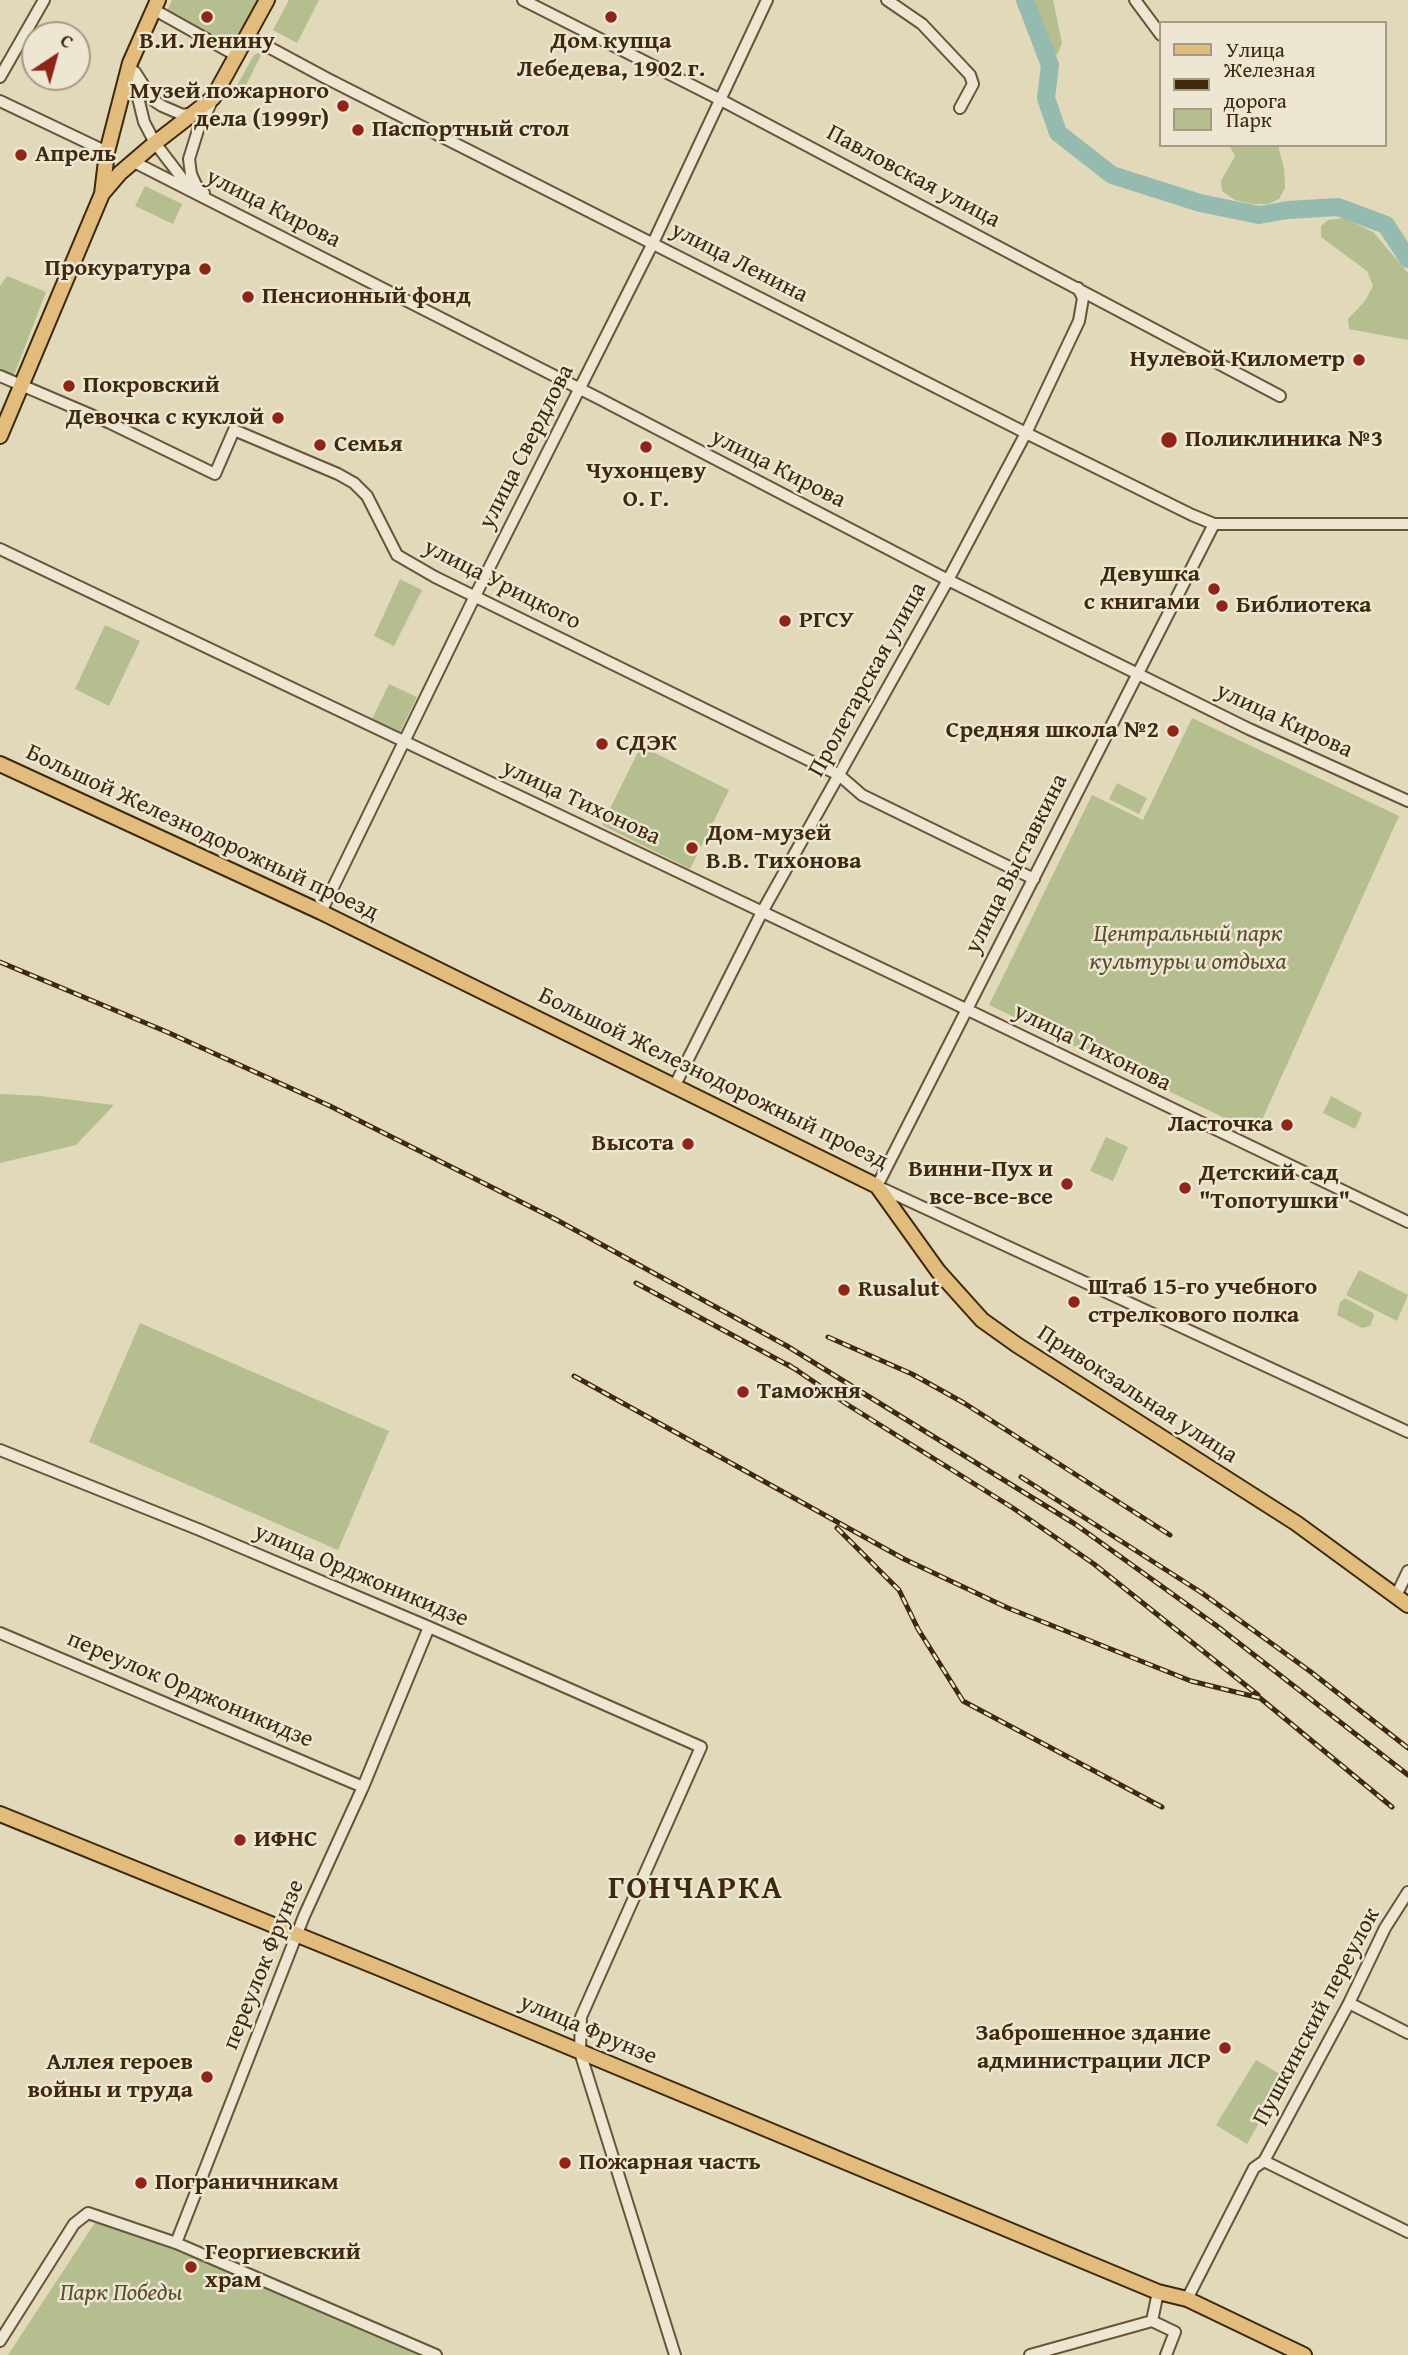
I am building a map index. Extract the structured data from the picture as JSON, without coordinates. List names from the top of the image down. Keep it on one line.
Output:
{"streets":{"main road":["Большой Железнодорожный проезд","Привокзальная улица","улица Фрунзе"],"street":["Павловская улица","улица Кирова","улица Ленина","улица Свердлова","улица Урицкого","Пролетарская улица","улица Тихонова","улица Выставкина","улица Орджоникидзе","переулок Орджоникидзе","переулок Фрунзе","Пушкинский переулок"]},"crossings":[["Павловская улица","улица Свердлова"],["Павловская улица","Пролетарская улица"],["улица Кирова","улица Свердлова"],["улица Кирова","Пролетарская улица"],["улица Кирова","улица Выставкина"],["улица Ленина","улица Свердлова"],["улица Ленина","Пролетарская улица"],["улица Ленина","улица Выставкина"],["улица Свердлова","улица Урицкого"],["улица Свердлова","улица Тихонова"],["улица Свердлова","Большой Железнодорожный проезд"],["улица Урицкого","Пролетарская улица"],["улица Урицкого","улица Выставкина"],["Пролетарская улица","улица Тихонова"],["Пролетарская улица","Большой Железнодорожный проезд"],["улица Тихонова","улица Выставкина"],["Большой Железнодорожный проезд","улица Выставкина"],["Большой Железнодорожный проезд","Привокзальная улица"],["улица Выставкина","Привокзальная улица"],["улица Орджоникидзе","переулок Фрунзе"],["улица Орджоникидзе","улица Фрунзе"],["переулок Орджоникидзе","переулок Фрунзе"],["переулок Фрунзе","улица Фрунзе"],["Пушкинский переулок","улица Фрунзе"]],"districts":["ГОНЧАРКА"],"parks":["Центральный парк культуры и отдыха","Парк Победы"],"places":["В.И. Ленину","Дом купца Лебедева, 1902 г.","Музей пожарного дела (1999г)","Паспортный стол","Апрель","Прокуратура","Пенсионный фонд","Нулевой Километр","Покровский","Девочка с куклой","Поликлиника №3","Семья","Чухонцеву О. Г.","Девушка с книгами","Библиотека","РГСУ","Средняя школа №2","СДЭК","Дом-музей В.В. Тихонова","Ласточка","Высота","Винни-Пух и все-все-все","Детский сад \"Топотушки\"","Rusalut","Штаб 15-го учебного стрелкового полка","Таможня","ИФНС","Заброшенное здание администрации ЛСР","Аллея героев войны и труда","Пожарная часть","Пограничникам","Георгиевский храм"],"legend":["Улица","Железная дорога","Парк"],"north":"top right"}
